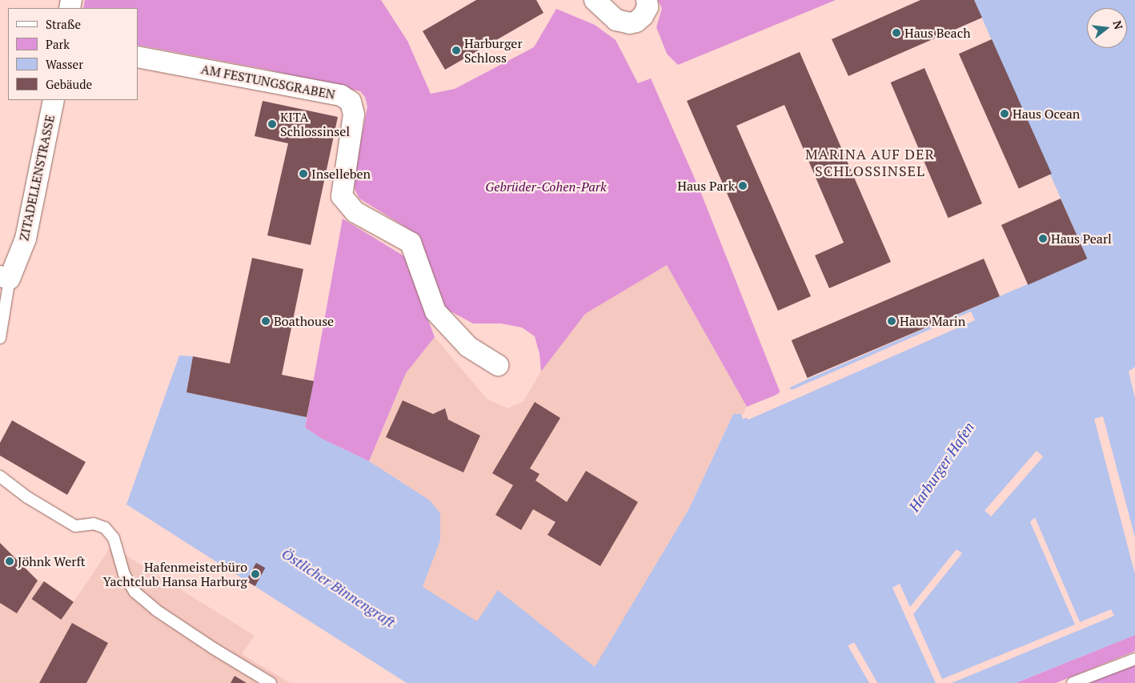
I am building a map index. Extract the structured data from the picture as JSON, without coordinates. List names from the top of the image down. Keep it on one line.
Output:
{"streets":{"street":["AM FESTUNGSGRABEN","ZITADELLENSTRASSE"]},"districts":["MARINA AUF DER SCHLOSSINSEL"],"water":["Harburger Hafen","Östlicher Binnengraft"],"parks":["Gebrüder-Cohen-Park"],"places":["Haus Beach","Harburger Schloss","Haus Ocean","KITA Schlossinsel","Inselleben","Haus Park","Haus Pearl","Boathouse","Haus Marin","Jöhnk Werft","Hafenmeisterbüro Yachtclub Hansa Harburg"],"legend":["Straße","Park","Wasser","Gebäude"],"north":"right"}
